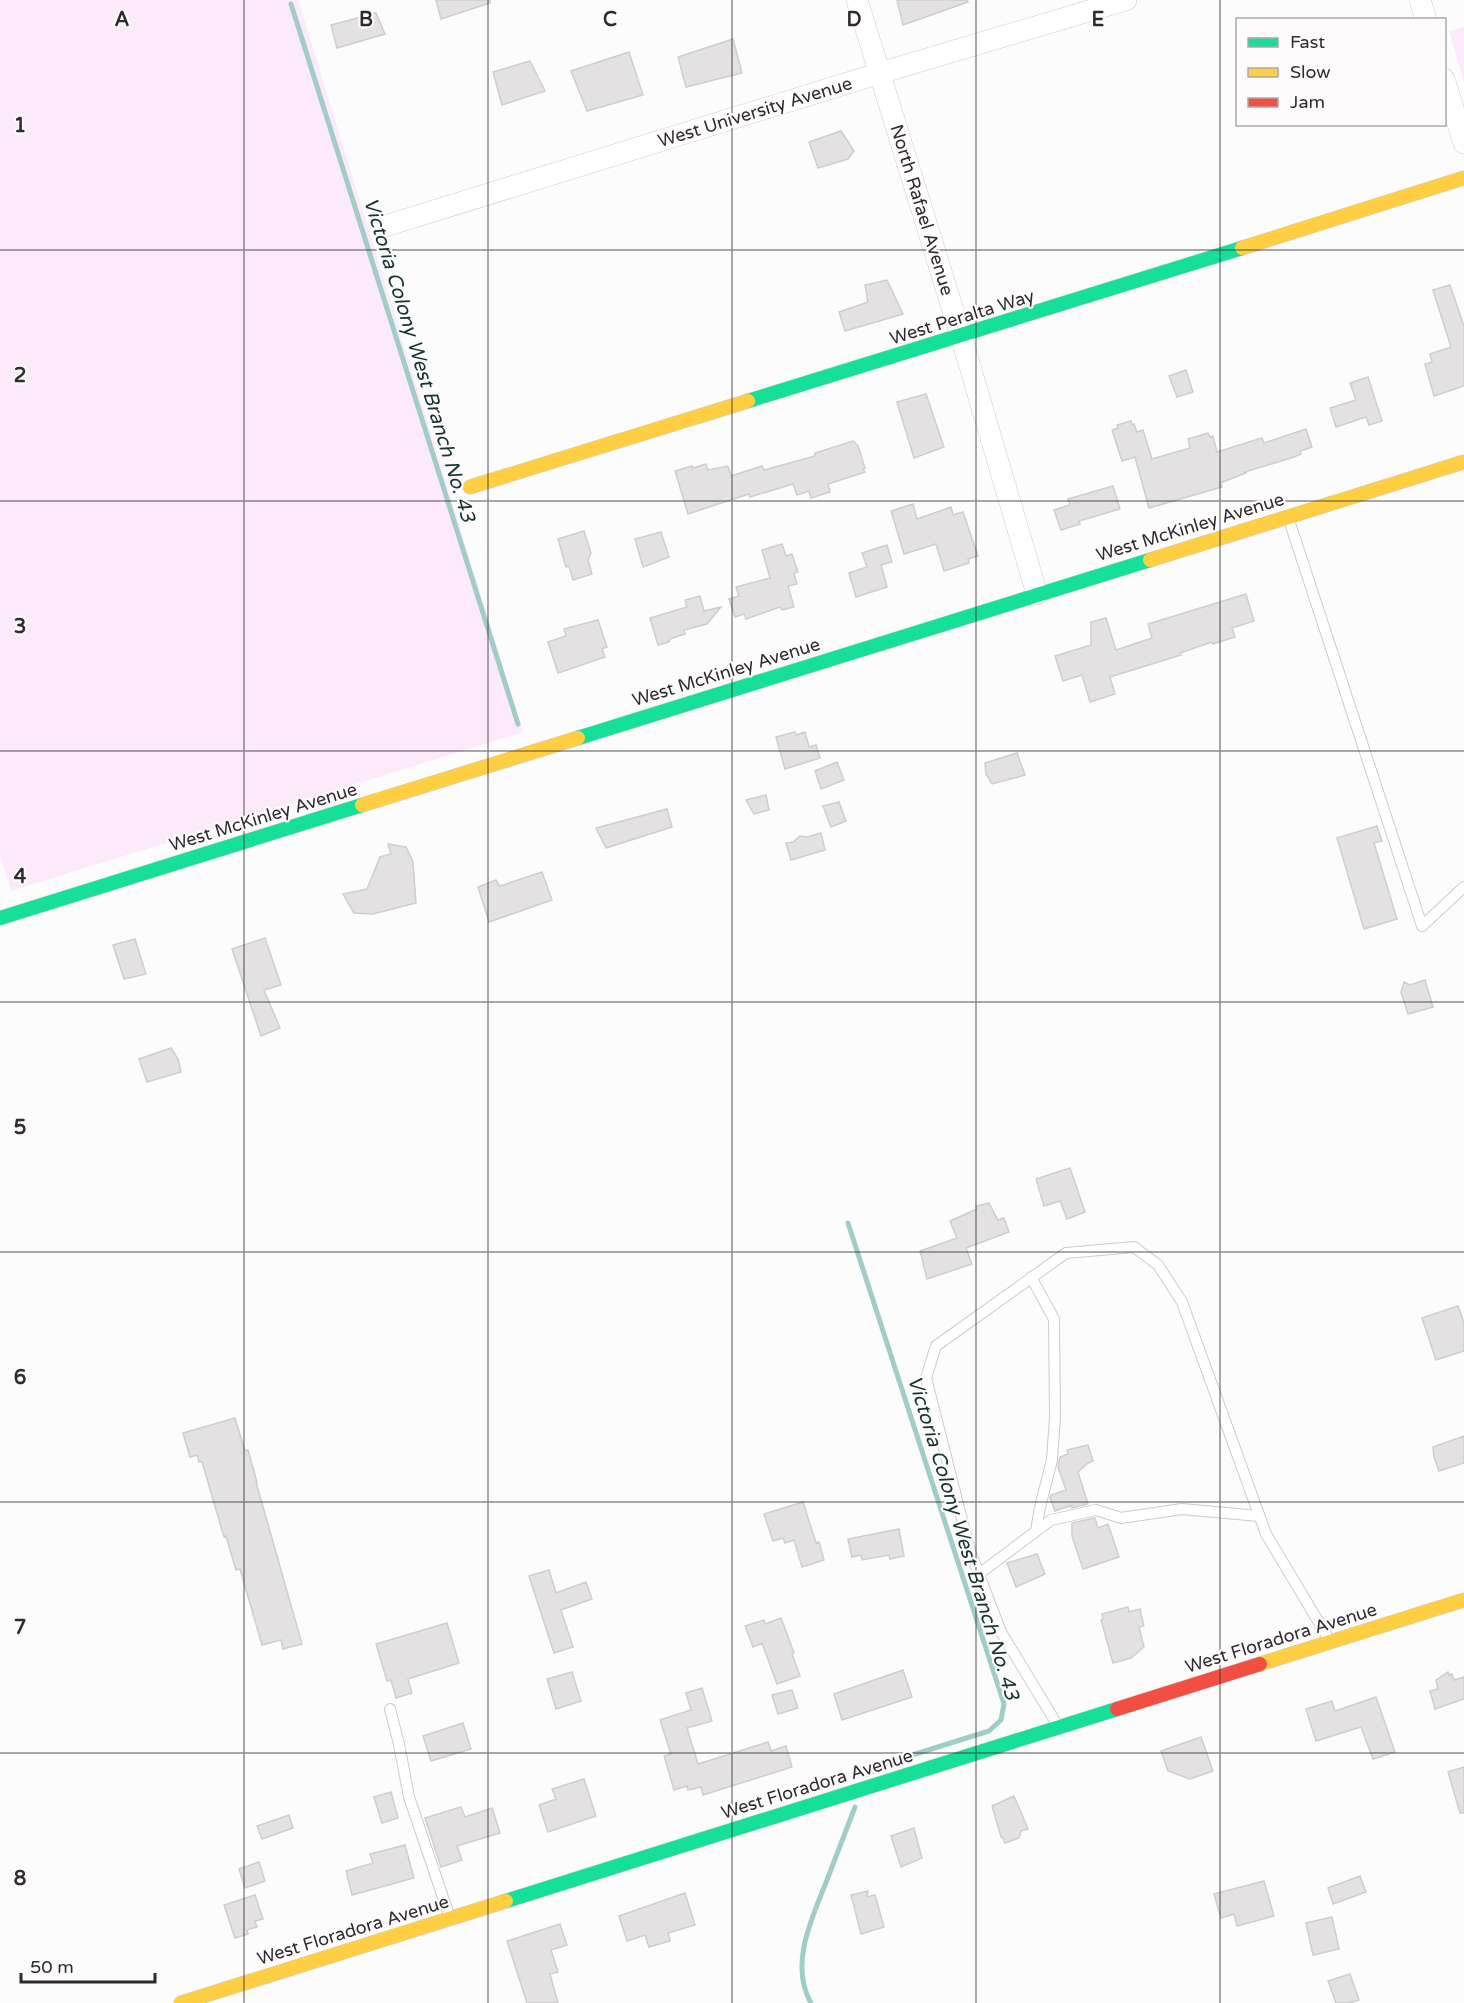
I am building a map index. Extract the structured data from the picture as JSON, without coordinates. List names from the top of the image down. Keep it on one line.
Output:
{"streets":{"street":["West University Avenue","North Rafael Avenue","West Peralta Way","West McKinley Avenue","West Floradora Avenue"]},"crossings":[["West University Avenue","North Rafael Avenue"],["North Rafael Avenue","West Peralta Way"],["North Rafael Avenue","West McKinley Avenue"]],"water":["Victoria Colony West Branch No. 43"],"legend":["Fast","Slow","Jam"],"scale_bar":"50 m","grid":{"columns":["A","B","C","D","E"],"rows":["1","2","3","4","5","6","7","8"]}}
